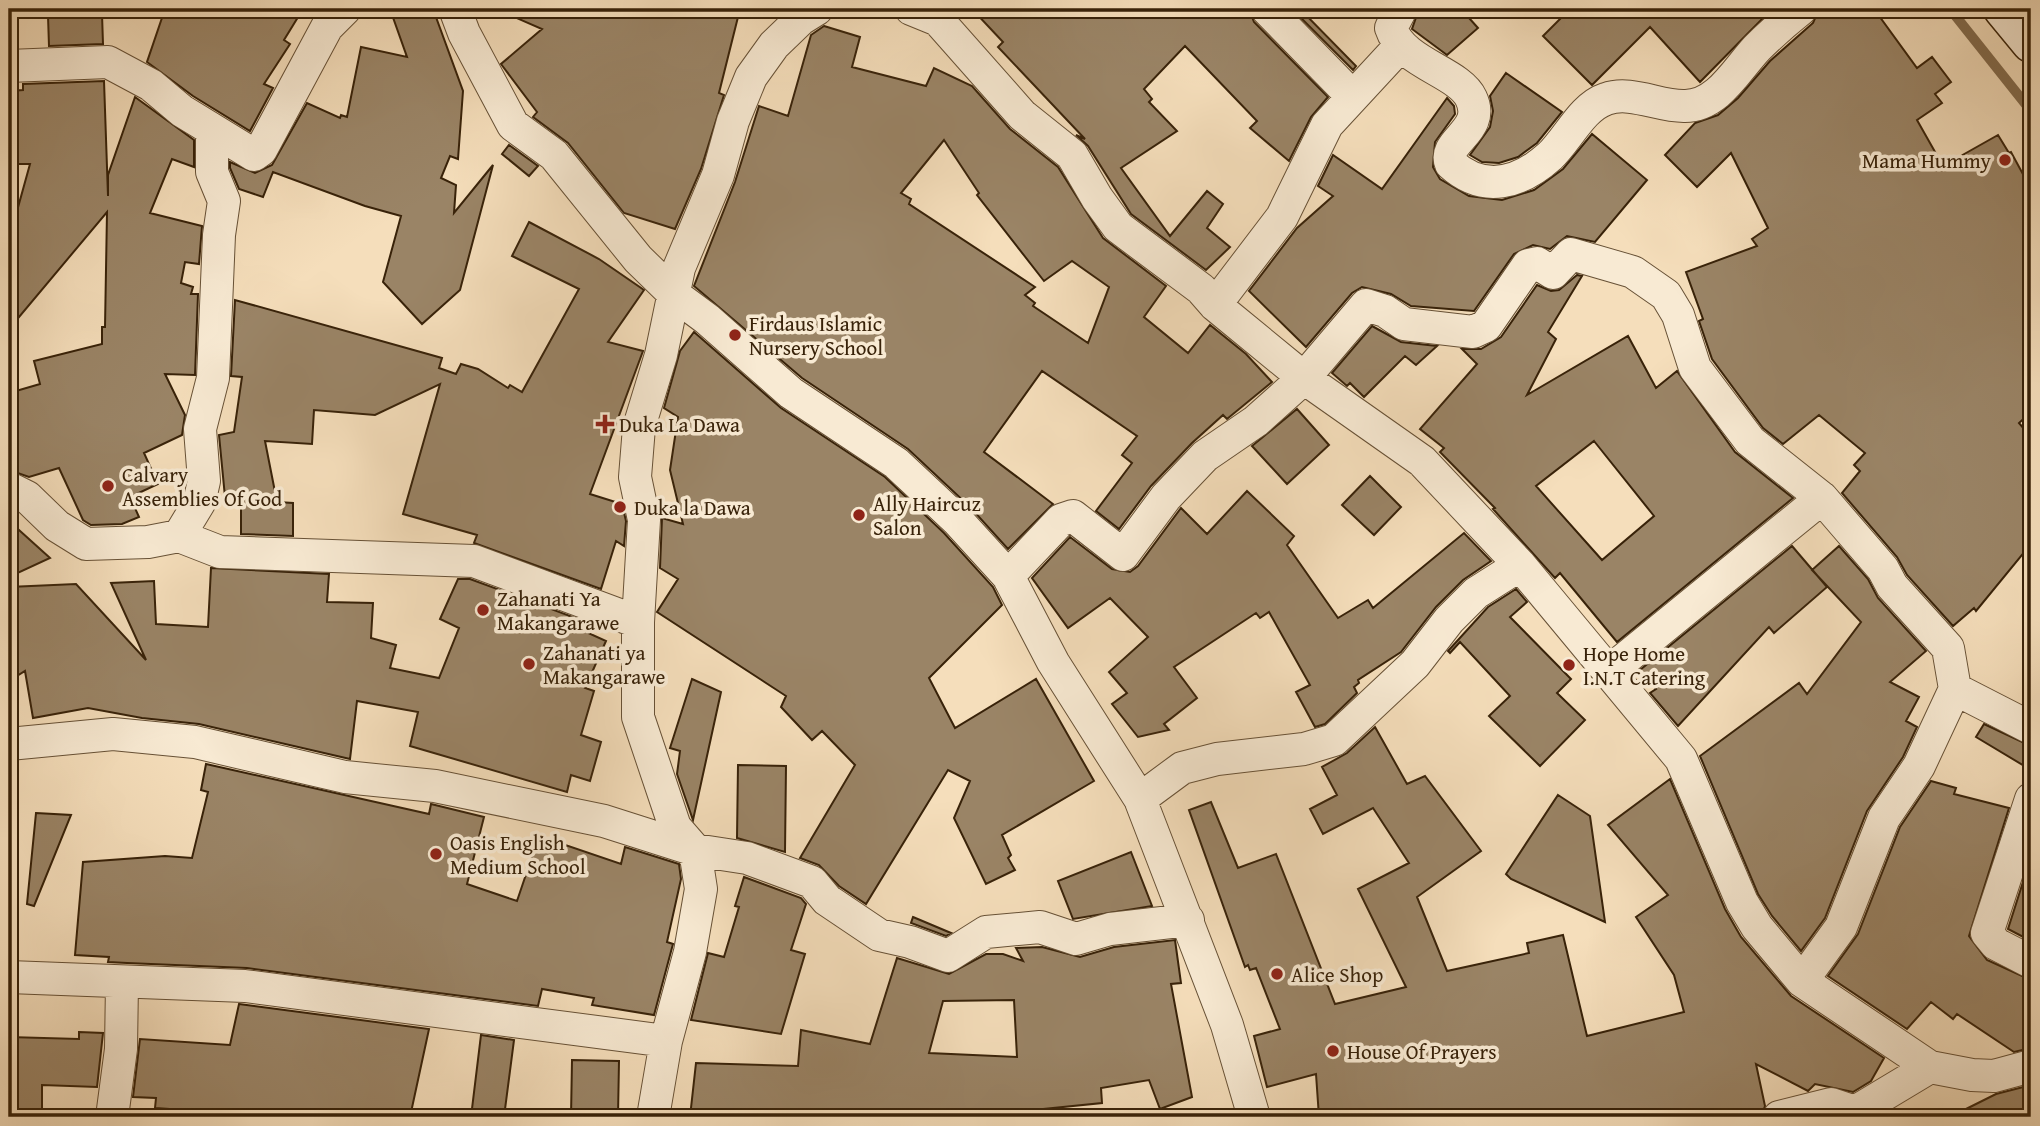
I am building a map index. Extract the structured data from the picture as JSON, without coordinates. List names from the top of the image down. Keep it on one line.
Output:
{"places":{"other":["Mama Hummy","Firdaus Islamic Nursery School","Calvary Assemblies Of God","Duka la Dawa","Ally Haircuz Salon","Zahanati Ya Makangarawe","Zahanati ya Makangarawe","Hope Home I.N.T Catering","Oasis English Medium School","Alice Shop","House Of Prayers"],"health":["Duka La Dawa"]}}
